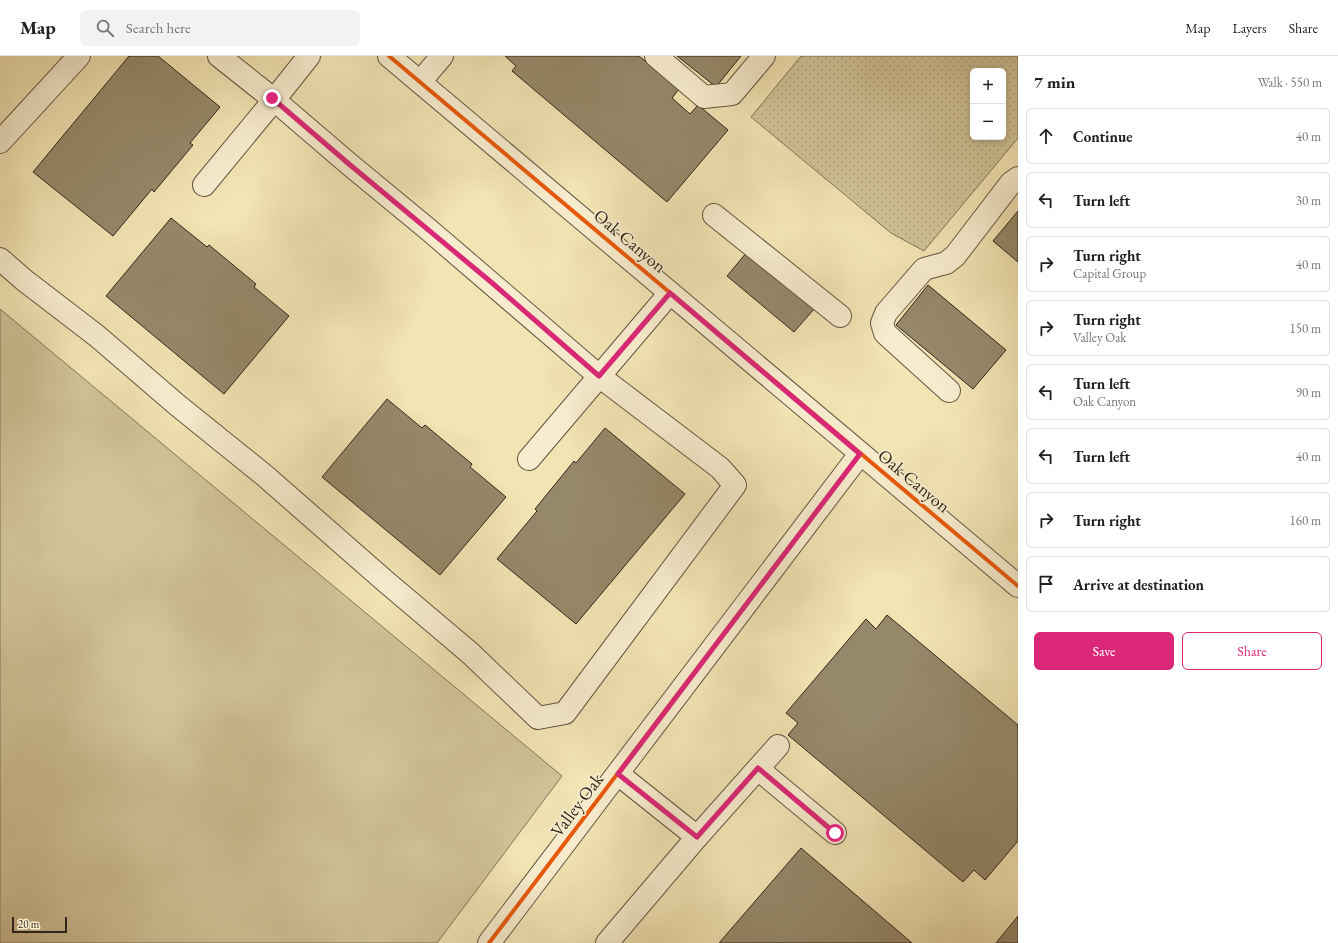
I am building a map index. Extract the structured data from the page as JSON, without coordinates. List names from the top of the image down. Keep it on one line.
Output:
{"streets":{"street":["Oak Canyon","Valley Oak"]},"crossings":[["Oak Canyon","Valley Oak"]],"scale_bar":"20 m","page":{"header":"Map","search":"Search here","nav":["Map","Layers","Share"],"heading":["7 min","Walk · 550 m"],"map_buttons":["+","−"],"list":[["Continue","40 m"],["Turn left","30 m"],["Turn right","Capital Group","40 m"],["Turn right","Valley Oak","150 m"],["Turn left","Oak Canyon","90 m"],["Turn left","40 m"],["Turn right","160 m"],"Arrive at destination"],"buttons":["Save","Share"],"scale":"20 m"}}
